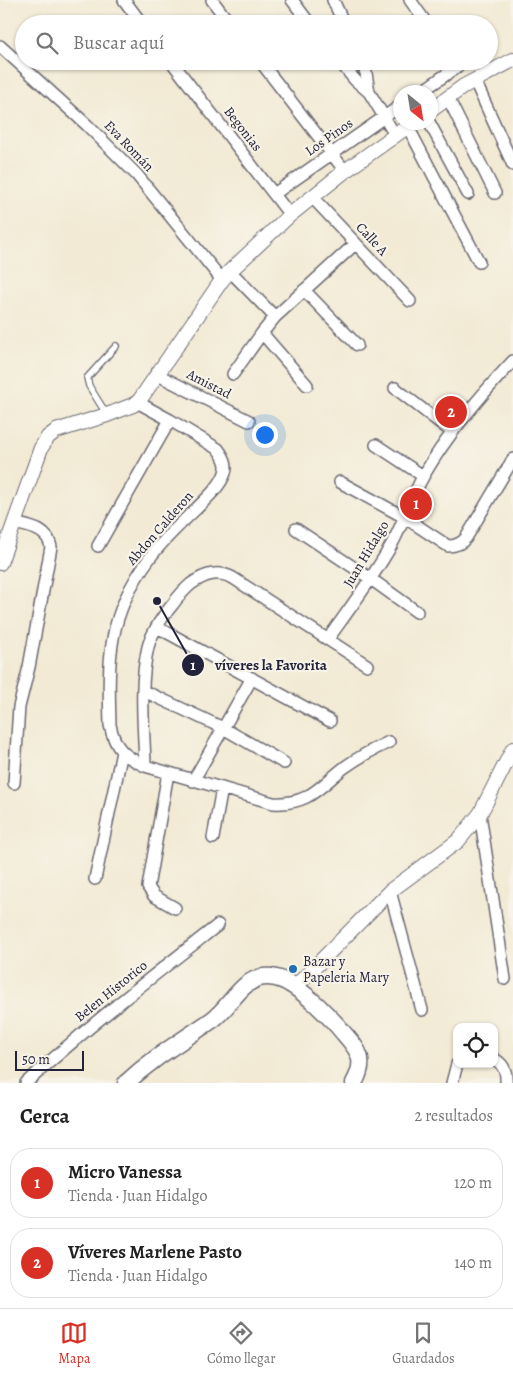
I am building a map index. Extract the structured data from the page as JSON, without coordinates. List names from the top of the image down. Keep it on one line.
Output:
{"streets":{"street":["Begonias","Los Pinos","Eva Román","Calle A","Amistad","Abdon Calderon","Juan Hidalgo","Belen Historico"]},"crossings":[["Begonias","Los Pinos"]],"places":["víveres la Favorita","Bazar y Papeleria Mary"],"scale_bar":"50 m","north":"bottom right","page":{"search":"Buscar aquí","pins":["2","1"],"scale":"50 m","heading":["Cerca","2 resultados"],"list":[{"mark":"1","name":"Micro Vanessa","note":"Tienda · Juan Hidalgo","value":"120 m"},{"mark":"2","name":"Víveres Marlene Pasto","note":"Tienda · Juan Hidalgo","value":"140 m"}],"nav":["Mapa","Cómo llegar","Guardados"]}}
